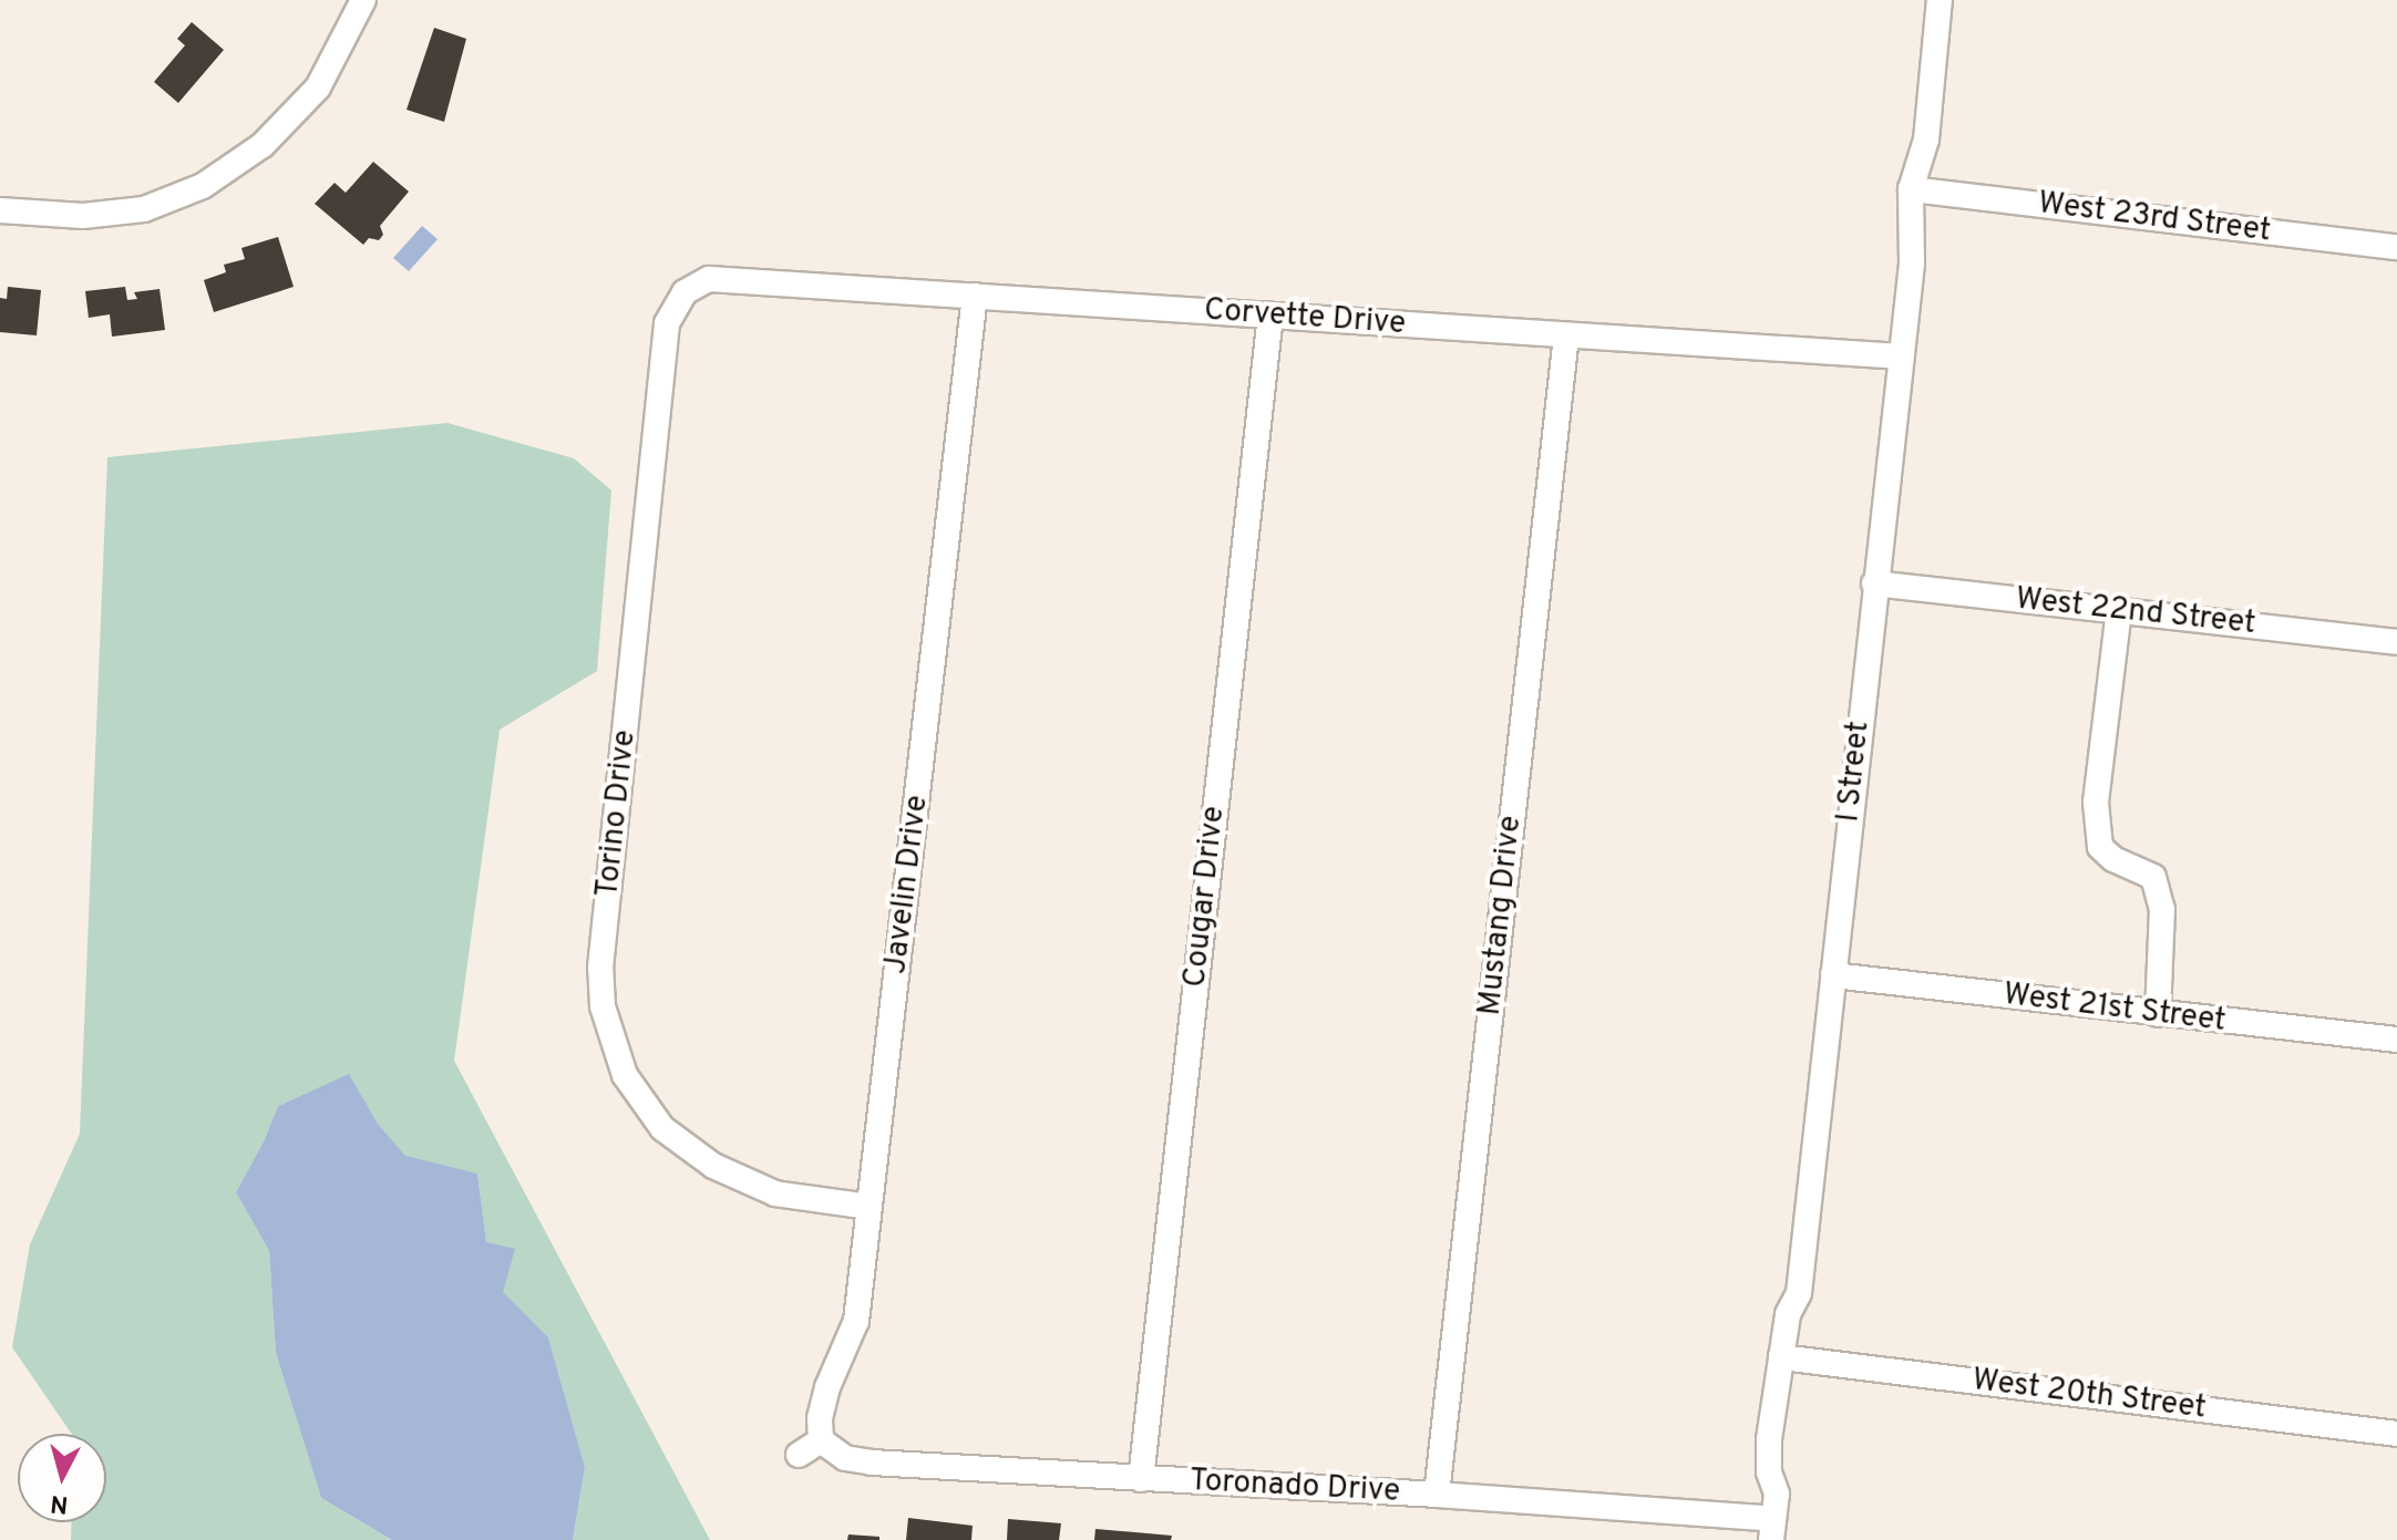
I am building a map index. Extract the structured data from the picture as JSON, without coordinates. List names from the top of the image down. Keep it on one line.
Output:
{"streets":{"street":["West 23rd Street","Corvette Drive","West 22nd Street","I Street","Torino Drive","Javelin Drive","Cougar Drive","Mustang Drive","West 21st Street","West 20th Street","Toronado Drive"]},"crossings":[["West 23rd Street","I Street"],["Corvette Drive","I Street"],["Corvette Drive","Torino Drive"],["Corvette Drive","Javelin Drive"],["Corvette Drive","Cougar Drive"],["Corvette Drive","Mustang Drive"],["West 22nd Street","I Street"],["I Street","West 21st Street"],["I Street","West 20th Street"],["I Street","Toronado Drive"],["Torino Drive","Javelin Drive"],["Javelin Drive","Toronado Drive"],["Cougar Drive","Toronado Drive"],["Mustang Drive","Toronado Drive"]],"north":"bottom"}
